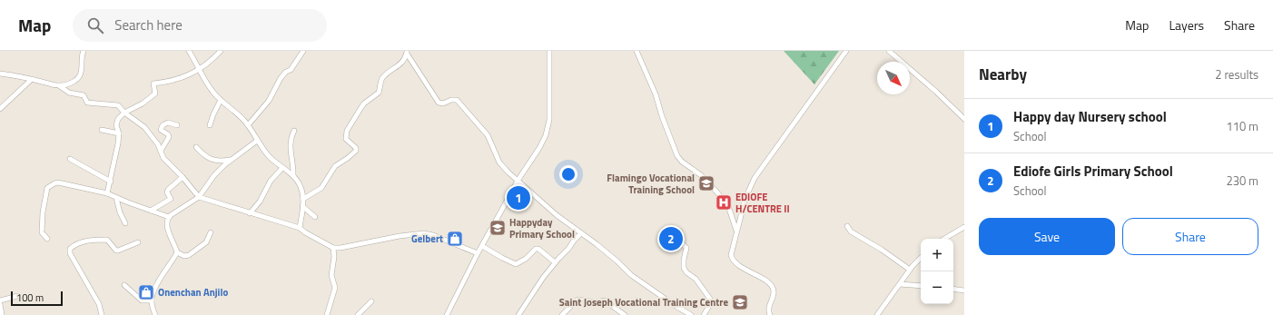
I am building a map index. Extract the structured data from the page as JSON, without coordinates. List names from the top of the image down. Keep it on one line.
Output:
{"places":{"school or university":["Flamingo Vocational Training School","Happyday Primary School","Saint Joseph Vocational Training Centre"],"hospital":["EDIOFE H/CENTRE II"],"shop":["Gelbert","Onenchan Anjilo"]},"scale_bar":"100 m","north":"bottom right","page":{"header":"Map","search":"Search here","nav":["Map","Layers","Share"],"heading":["Nearby","2 results"],"list":[{"mark":"1","name":"Happy day Nursery school","note":"School","value":"110 m"},{"mark":"2","name":"Ediofe Girls Primary School","note":"School","value":"230 m"}],"pins":["1","2"],"buttons":["Save","Share"],"map_buttons":["+","−"],"scale":"100 m"}}
